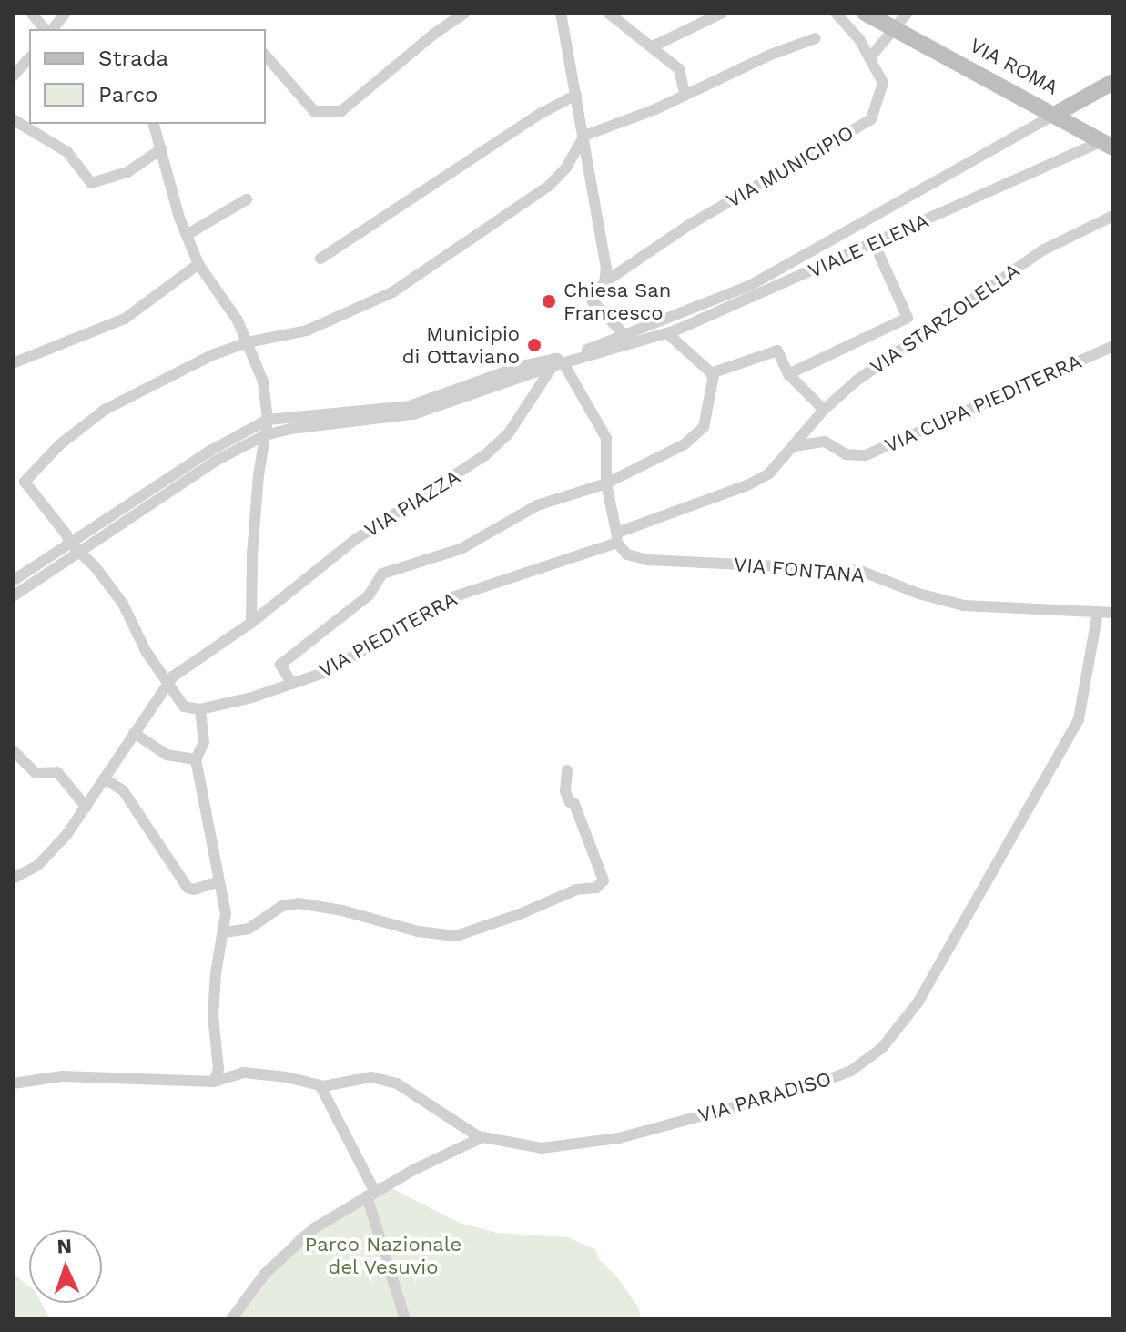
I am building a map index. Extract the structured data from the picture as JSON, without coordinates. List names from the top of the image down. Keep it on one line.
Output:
{"streets":{"main road":["VIA ROMA"],"street":["VIA MUNICIPIO","VIALE ELENA","VIA STARZOLELLA","VIA CUPA PIEDITERRA","VIA PIAZZA","VIA FONTANA","VIA PIEDITERRA","VIA PARADISO"]},"crossings":[["VIA ROMA","VIALE ELENA"],["VIA STARZOLELLA","VIA CUPA PIEDITERRA"],["VIA FONTANA","VIA PIEDITERRA"],["VIA FONTANA","VIA PARADISO"]],"parks":["Parco Nazionale del Vesuvio"],"places":["Chiesa San Francesco","Municipio di Ottaviano"],"legend":["Strada","Parco"],"north":"top"}
